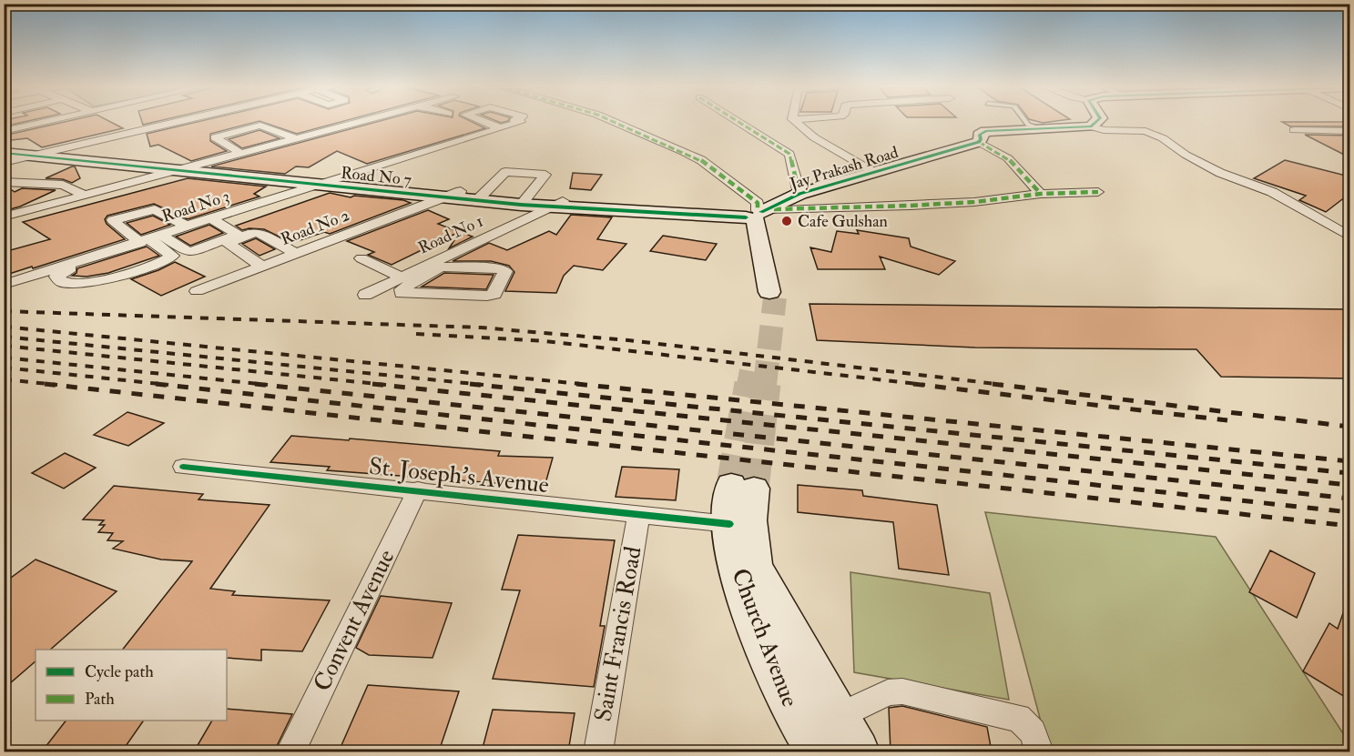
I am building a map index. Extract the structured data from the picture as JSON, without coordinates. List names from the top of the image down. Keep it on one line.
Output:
{"streets":{"street":["Jay Prakash Road","Road No 7","Road No 3","Road No 2","Road No 1","St. Joseph's Avenue","Convent Avenue","Saint Francis Road","Church Avenue"]},"crossings":[["Road No 7","Road No 3"],["St. Joseph's Avenue","Convent Avenue"],["St. Joseph's Avenue","Saint Francis Road"],["St. Joseph's Avenue","Church Avenue"]],"places":["Cafe Gulshan"],"legend":["Cycle path","Path"]}
